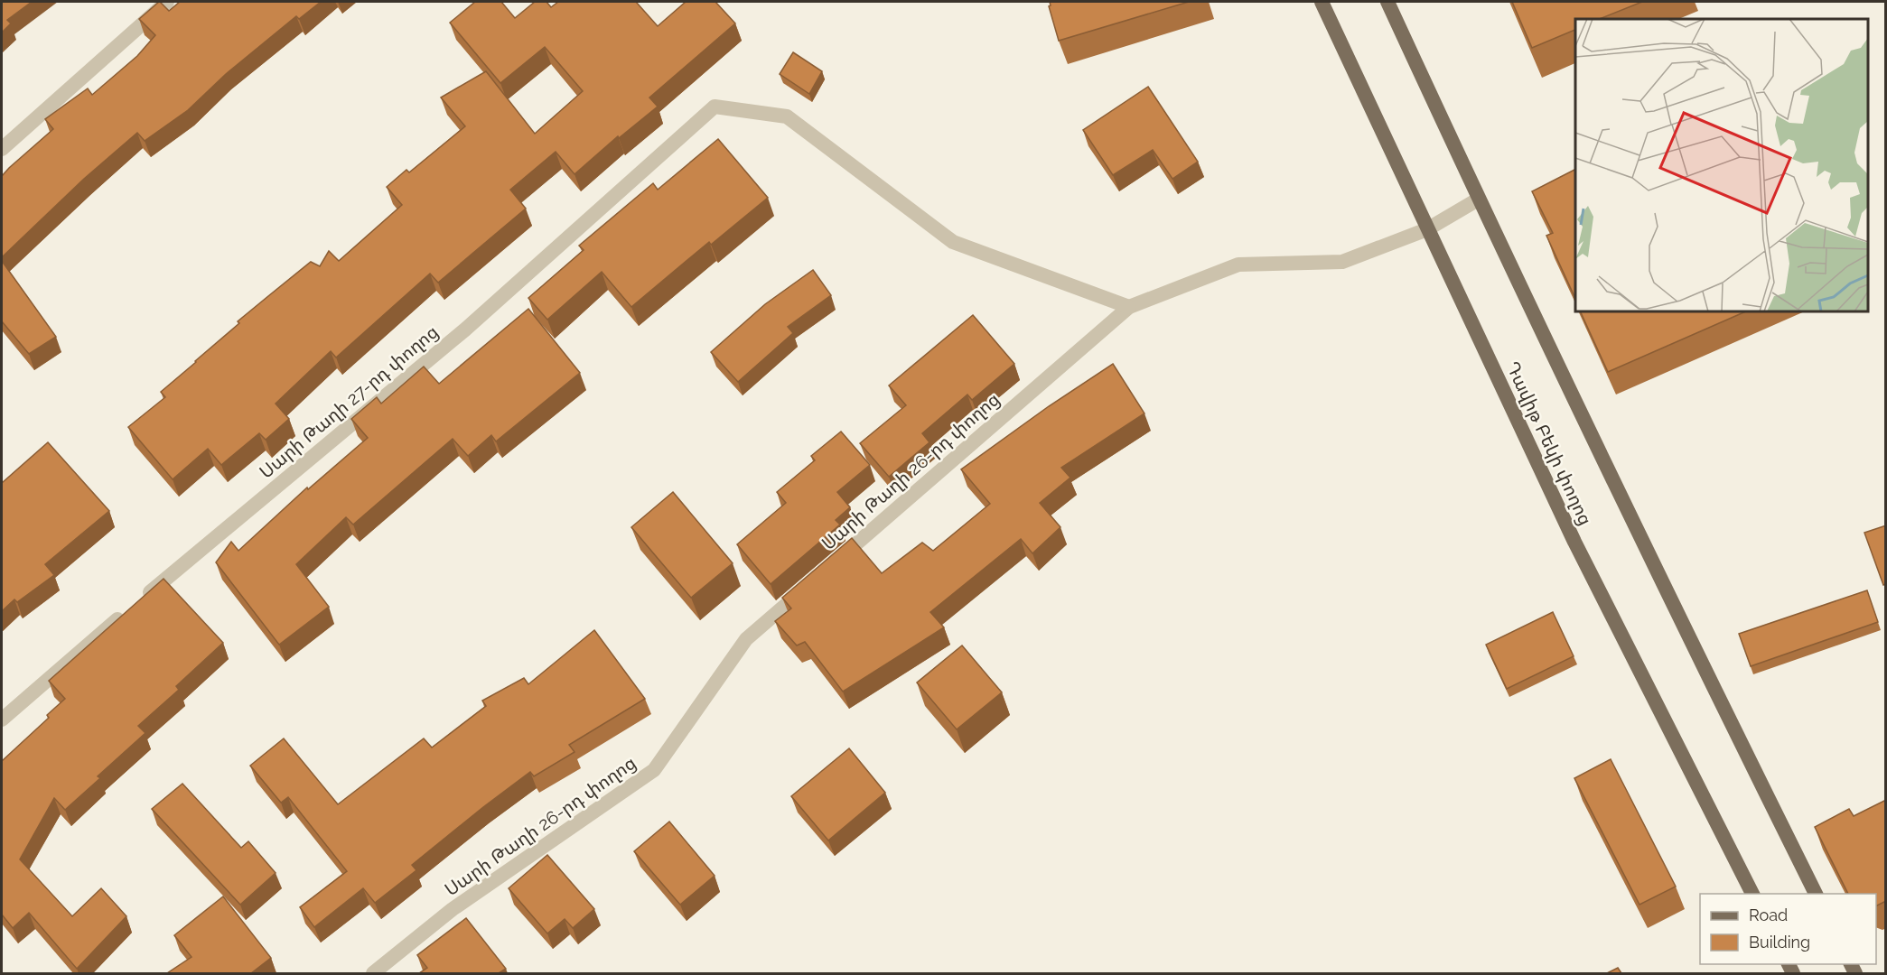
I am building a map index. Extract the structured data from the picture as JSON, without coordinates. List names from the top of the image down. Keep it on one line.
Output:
{"streets":{"main road":["Դավիթ Բեկի փողոց"],"street":["Սարի Թաղի 27-րդ փողոց","Սարի Թաղի 26-րդ փողոց"]},"crossings":[["Սարի Թաղի 27-րդ փողոց","Սարի Թաղի 26-րդ փողոց"],["Դավիթ Բեկի փողոց","Սարի Թաղի 26-րդ փողոց"]],"legend":["Road","Building"]}
